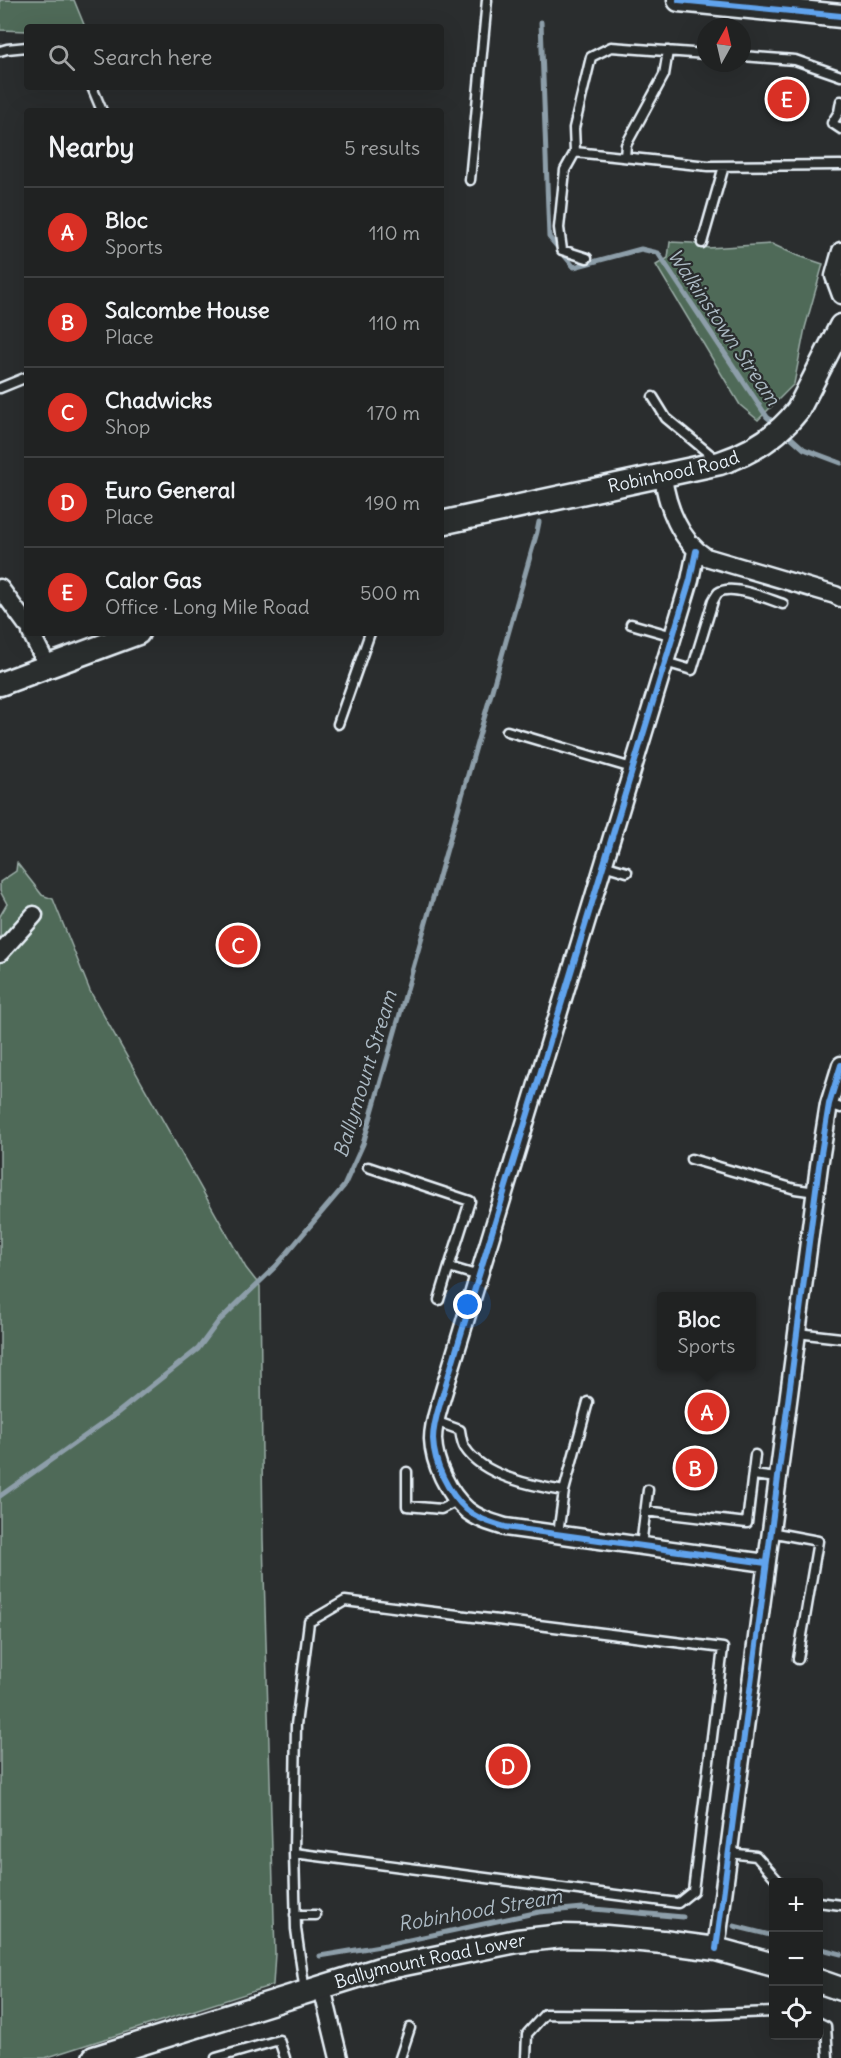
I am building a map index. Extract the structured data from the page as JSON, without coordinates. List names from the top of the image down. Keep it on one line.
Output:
{"streets":{"street":["Robinhood Road","Ballymount Road Lower"]},"water":["Walkinstown Stream","Ballymount Stream","Robinhood Stream"],"north":"top","page":{"search":"Search here","pins":["E","C","A","B","D"],"heading":["Nearby","5 results"],"list":[{"mark":"A","name":"Bloc","note":"Sports","value":"110 m"},{"mark":"B","name":"Salcombe House","note":"Place","value":"110 m"},{"mark":"C","name":"Chadwicks","note":"Shop","value":"170 m"},{"mark":"D","name":"Euro General","note":"Place","value":"190 m"},{"mark":"E","name":"Calor Gas","note":"Office · Long Mile Road","value":"500 m"}],"popup":["Bloc","Sports"],"map_buttons":["+","−"]}}
